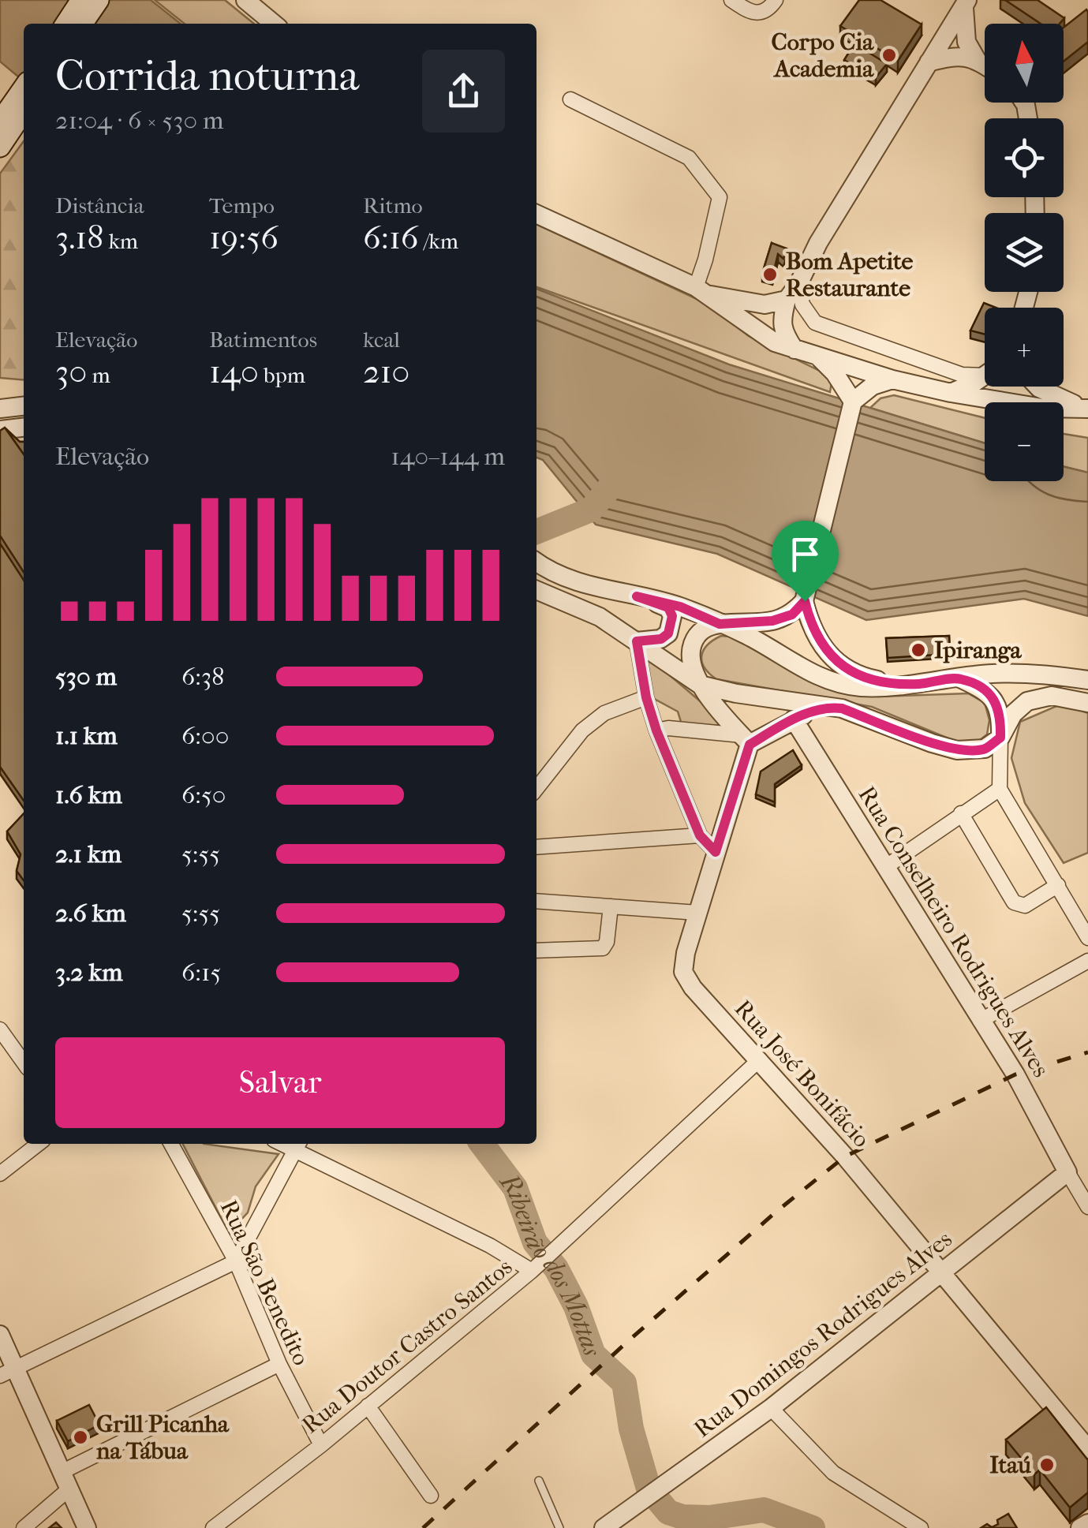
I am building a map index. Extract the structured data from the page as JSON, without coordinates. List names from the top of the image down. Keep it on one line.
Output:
{"streets":{"street":["Rua Conselheiro Rodrigues Alves","Rua José Bonifácio","Rua São Benedito","Rua Domingos Rodrigues Alves","Rua Doutor Castro Santos"]},"crossings":[["Rua Conselheiro Rodrigues Alves","Rua Domingos Rodrigues Alves"],["Rua José Bonifácio","Rua Domingos Rodrigues Alves"],["Rua José Bonifácio","Rua Doutor Castro Santos"],["Rua São Benedito","Rua Doutor Castro Santos"]],"water":["Ribeirão dos Mottas"],"places":["Corpo Cia Academia","Bom Apetite Restaurante","Ipiranga","Grill Picanha na Tábua","Itaú"],"north":"top","page":{"map_buttons":["+","−"],"heading":["Corrida noturna","21:04 · 6 × 530 m"],"stats":[["Distância","3.18 km"],["Tempo","19:56"],["Ritmo","6:16 /km"],["Elevação","30 m"],["Batimentos","140 bpm"],["kcal","210"]],"chart":["Elevação","140–144 m"],"list":[{"name":"530 m","note":"6:38"},{"name":"1.1 km","note":"6:00"},{"name":"1.6 km","note":"6:50"},{"name":"2.1 km","note":"5:55"},{"name":"2.6 km","note":"5:55"},{"name":"3.2 km","note":"6:15"}],"buttons":"Salvar"}}
